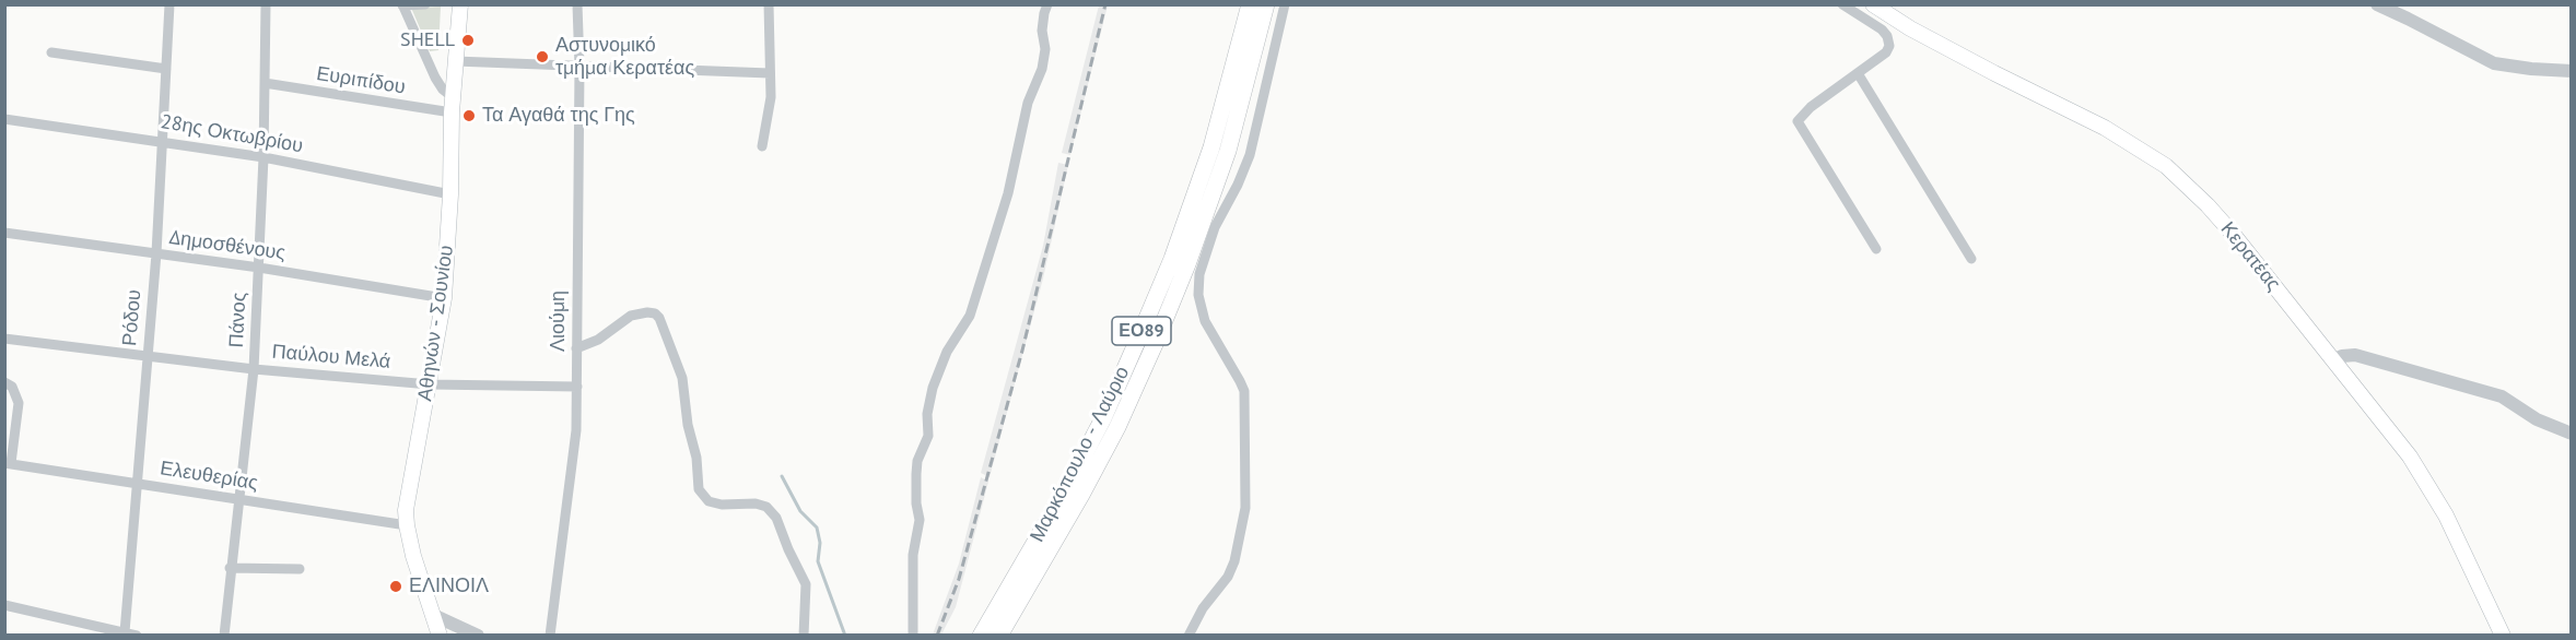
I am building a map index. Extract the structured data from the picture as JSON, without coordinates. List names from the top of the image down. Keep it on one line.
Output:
{"streets":{"highway":["ΕΟ89","Μαρκόπουλο - Λαύριο"],"main road":["Κερατέας","Αθηνών - Σουνίου"],"street":["Ευριπίδου","28ης Οκτωβρίου","Δημοσθένους","Ρόδου","Πάνος","Λιούμη","Παύλου Μελά","Ελευθερίας"]},"crossings":[["Ευριπίδου","Πάνος"],["Ευριπίδου","Αθηνών - Σουνίου"],["28ης Οκτωβρίου","Ρόδου"],["28ης Οκτωβρίου","Πάνος"],["28ης Οκτωβρίου","Αθηνών - Σουνίου"],["Δημοσθένους","Ρόδου"],["Δημοσθένους","Πάνος"],["Δημοσθένους","Αθηνών - Σουνίου"],["Ρόδου","Παύλου Μελά"],["Ρόδου","Ελευθερίας"],["Πάνος","Παύλου Μελά"],["Πάνος","Ελευθερίας"],["Λιούμη","Παύλου Μελά"],["Αθηνών - Σουνίου","Παύλου Μελά"],["Αθηνών - Σουνίου","Ελευθερίας"]],"places":["SHELL","Αστυνομικό τμήμα Κερατέας","Τα Αγαθά της Γης","ΕΛΙΝΟΙΛ"]}
